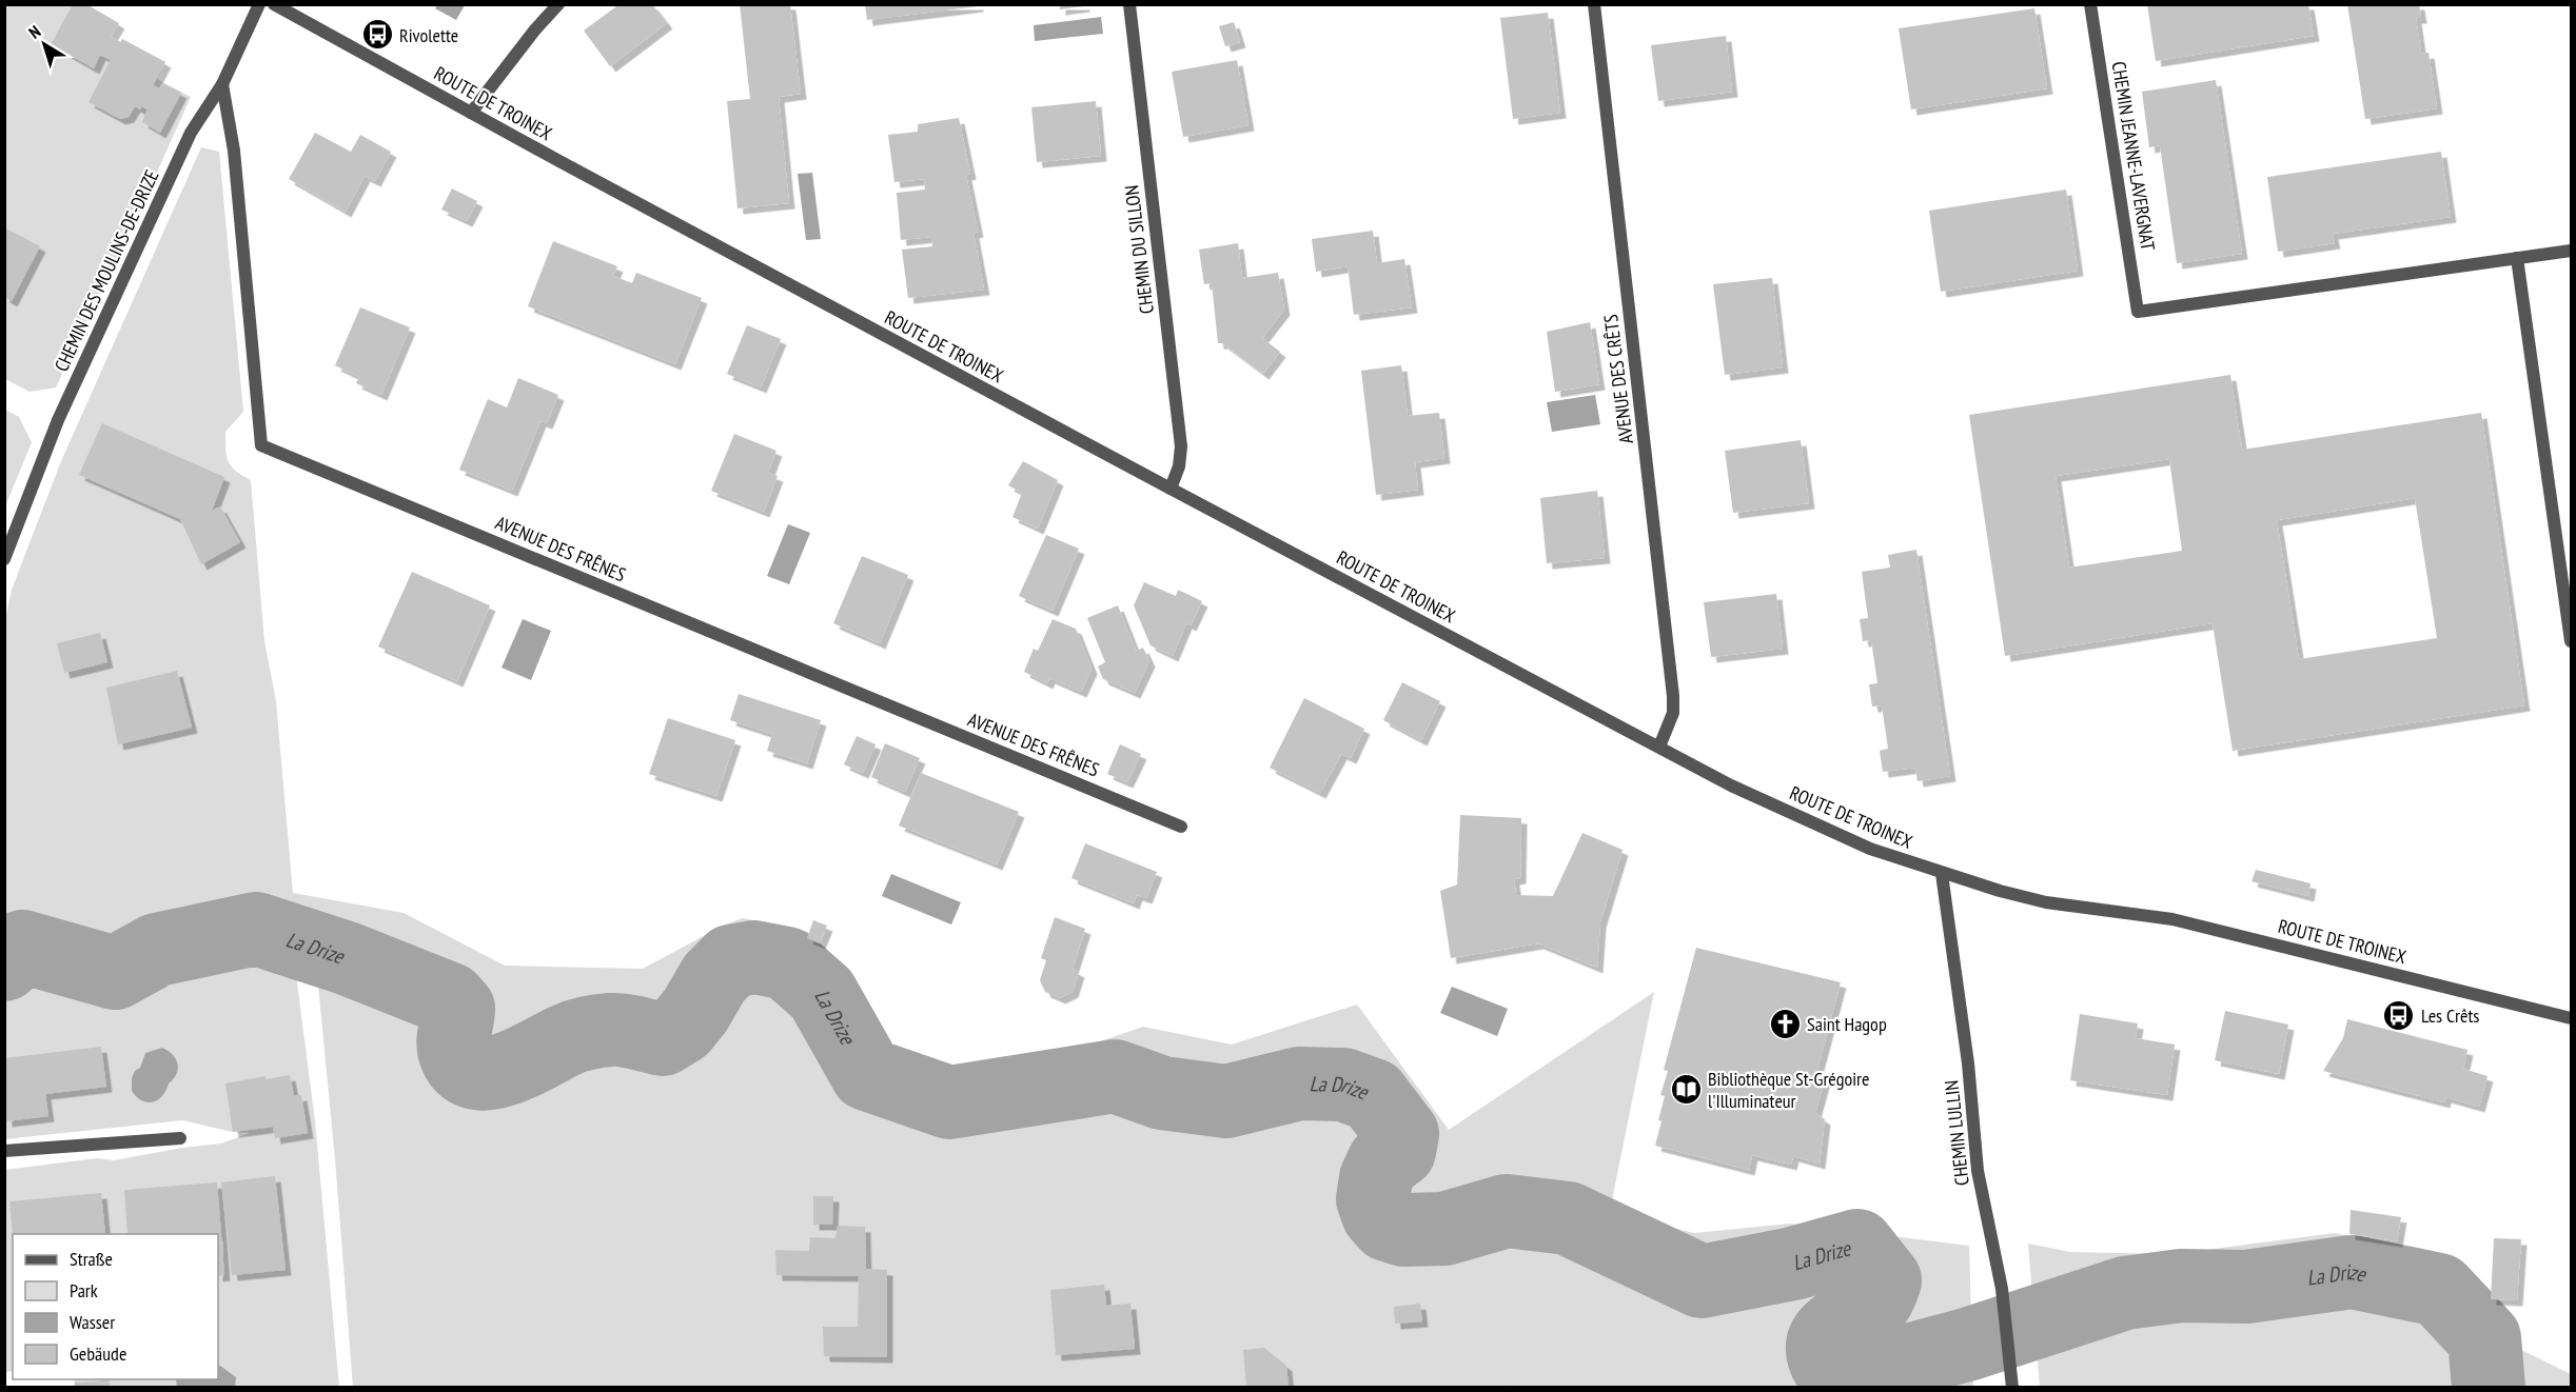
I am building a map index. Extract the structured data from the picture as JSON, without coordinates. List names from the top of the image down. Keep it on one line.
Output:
{"streets":{"street":["ROUTE DE TROINEX","CHEMIN JEANNE-LAVERGNAT","CHEMIN DU SILLON","CHEMIN DES MOULINS-DE-DRIZE","AVENUE DES CRÊTS","AVENUE DES FRÊNES","CHEMIN LULLIN"]},"crossings":[["ROUTE DE TROINEX","CHEMIN DU SILLON"],["ROUTE DE TROINEX","AVENUE DES CRÊTS"],["ROUTE DE TROINEX","CHEMIN LULLIN"],["CHEMIN DES MOULINS-DE-DRIZE","AVENUE DES FRÊNES"]],"water":["La Drize"],"places":{"bus stop":["Rivolette","Les Crêts"],"church":["Saint Hagop"],"library":["Bibliothèque St-Grégoire l'Illuminateur"]},"legend":["Straße","Park","Wasser","Gebäude"],"north":"top left"}
